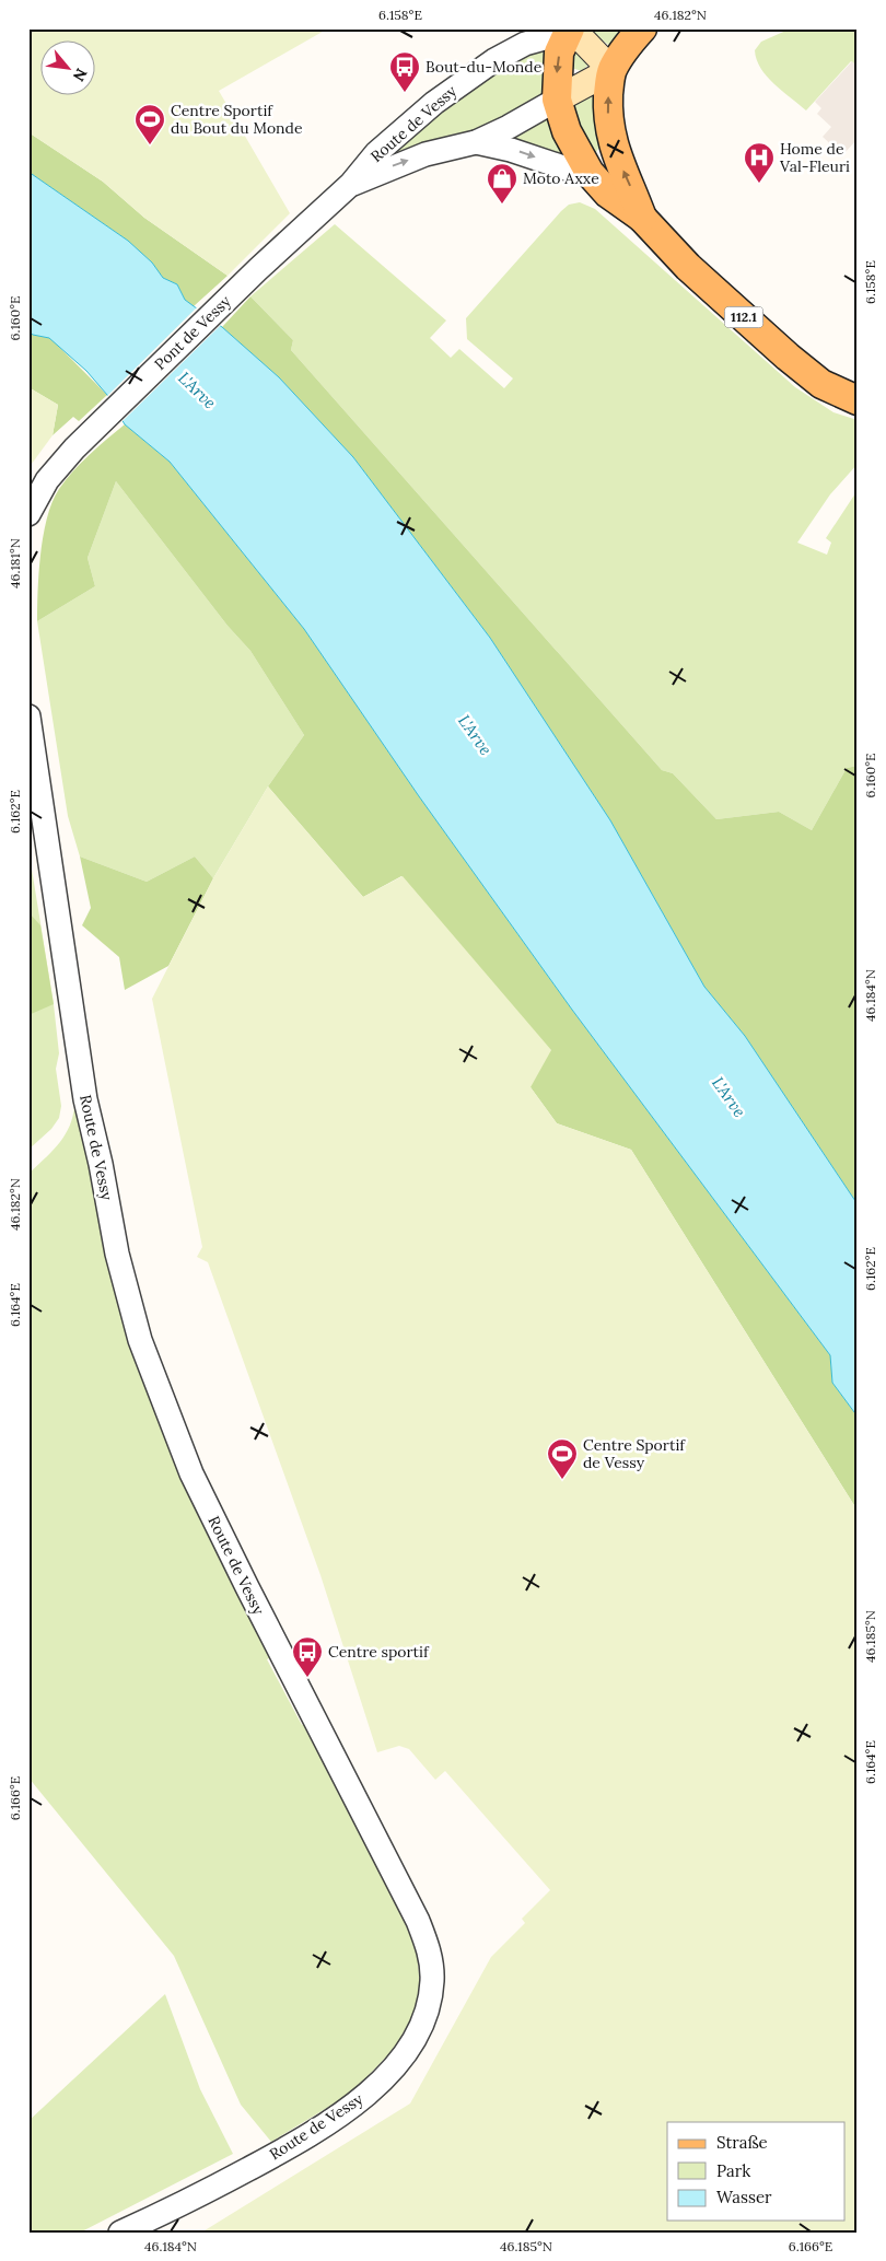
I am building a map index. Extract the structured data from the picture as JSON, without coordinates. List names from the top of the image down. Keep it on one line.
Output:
{"streets":{"main road":["112.1"],"street":["Route de Vessy","Pont de Vessy"]},"crossings":[["Route de Vessy","112.1"],["Route de Vessy","Pont de Vessy"]],"water":["L'Arve"],"places":{"bus stop":["Bout-du-Monde","Centre sportif"],"sports":["Centre Sportif du Bout du Monde","Centre Sportif de Vessy"],"hospital":["Home de Val-Fleuri"],"shop":["Moto Axxe"]},"legend":["Straße","Park","Wasser"],"north":"bottom right","coordinates":["6.158°E","46.182°N","6.160°E","46.181°N","6.162°E","46.184°N","6.164°E","46.185°N","6.166°E"]}
